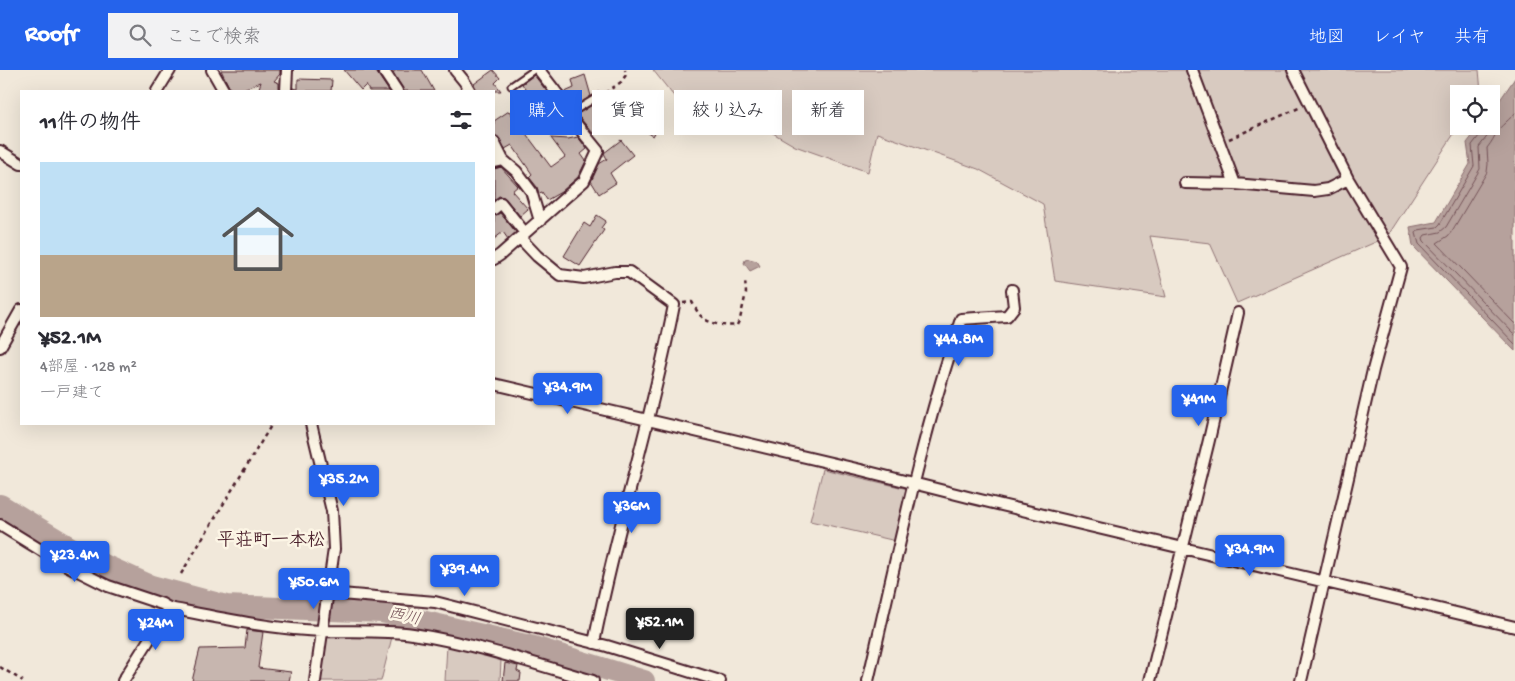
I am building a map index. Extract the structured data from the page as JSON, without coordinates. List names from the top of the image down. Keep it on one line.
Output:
{"districts":["平荘町一本松"],"water":["西川"],"page":{"header":"Roofr","search":"ここで検索","nav":["地図","レイヤ","共有"],"chip":["購入","賃貸","絞り込み","新着"],"heading":"11件の物件","list":[{"name":"¥52.1M","note":"4部屋 · 128 m² · 一戸建て"}],"price":["¥44.8M","¥34.9M","¥41M","¥35.2M","¥36M","¥34.9M","¥23.4M","¥39.4M","¥50.6M","¥52.1M","¥24M"]}}
